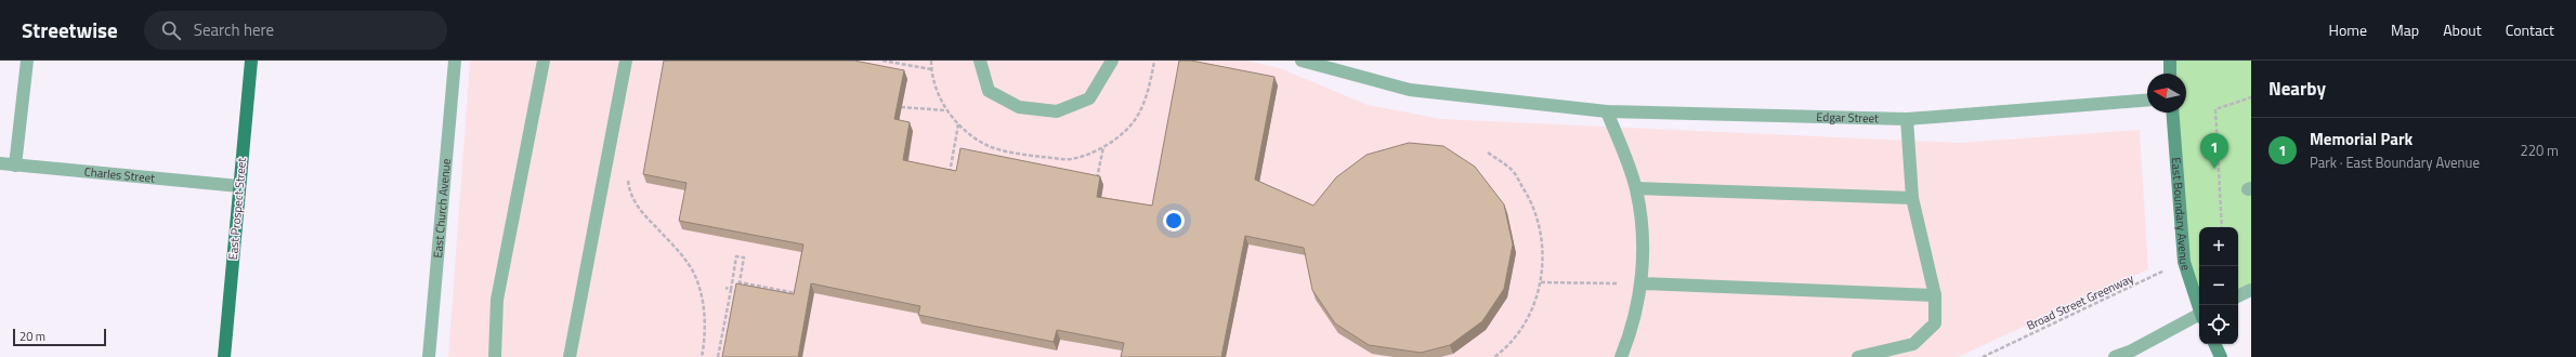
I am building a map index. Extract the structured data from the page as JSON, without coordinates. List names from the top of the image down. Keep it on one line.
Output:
{"streets":{"main road":["East Prospect Street"],"street":["Edgar Street","Charles Street","East Church Avenue","East Boundary Avenue"],"path":["Broad Street Greenway"]},"crossings":[["Charles Street","East Prospect Street"],["East Boundary Avenue","Broad Street Greenway"]],"scale_bar":"20 m","north":"left","page":{"header":"Streetwise","search":"Search here","nav":["Home","Map","About","Contact"],"heading":"Nearby","list":[{"mark":"1","name":"Memorial Park","note":"Park · East Boundary Avenue","value":"220 m"}],"pins":"1","map_buttons":["+","−"],"scale":"20 m"}}
